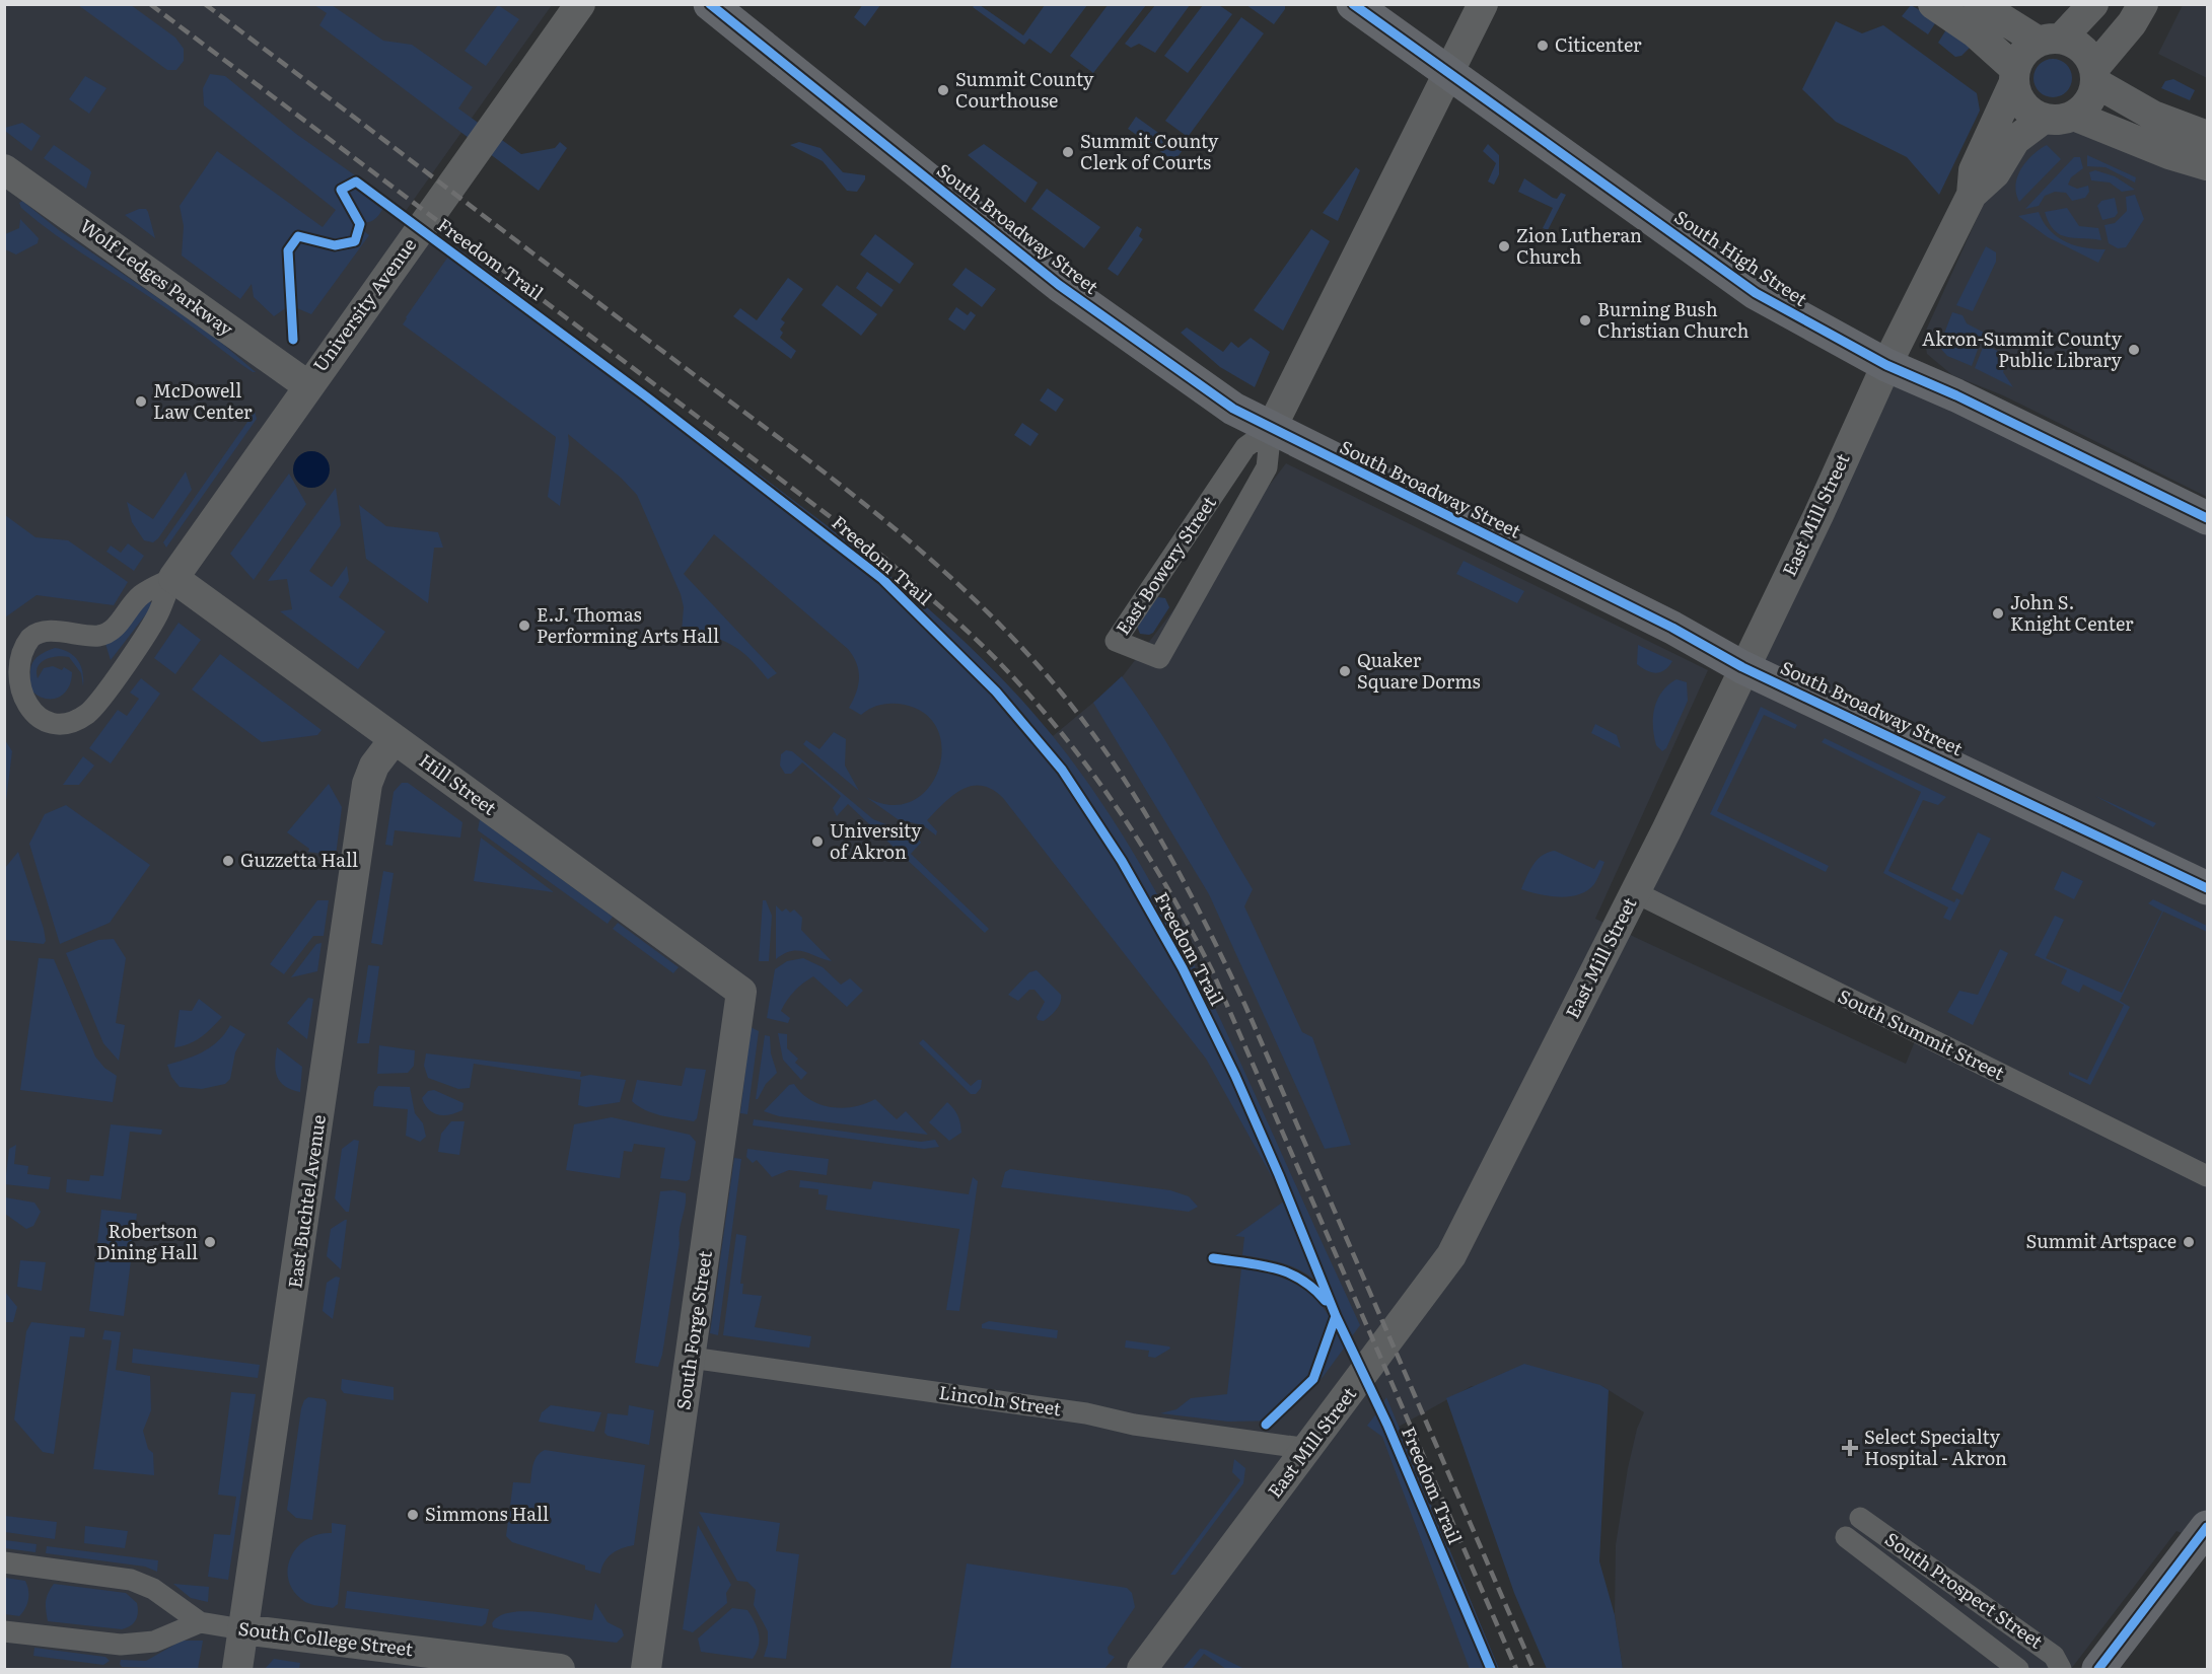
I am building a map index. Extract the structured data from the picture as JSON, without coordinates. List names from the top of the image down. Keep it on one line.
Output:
{"streets":{"main road":["South Broadway Street","South High Street"],"street":["Wolf Ledges Parkway","University Avenue","East Mill Street","East Bowery Street","Hill Street","South Summit Street","East Buchtel Avenue","South Forge Street","Lincoln Street","South Prospect Street","South College Street"],"cycle path":["Freedom Trail"]},"crossings":[["South Broadway Street","East Mill Street"],["South Broadway Street","East Bowery Street"],["South High Street","East Mill Street"],["South High Street","East Bowery Street"],["Wolf Ledges Parkway","University Avenue"],["University Avenue","Hill Street"],["East Mill Street","South Summit Street"],["East Mill Street","Lincoln Street"],["Hill Street","East Buchtel Avenue"],["Hill Street","South Forge Street"],["East Buchtel Avenue","South College Street"],["South Forge Street","Lincoln Street"]],"places":{"other":["Citicenter","Summit County Courthouse","Summit County Clerk of Courts","Zion Lutheran Church","Burning Bush Christian Church","Akron-Summit County Public Library","McDowell Law Center","John S. Knight Center","E.J. Thomas Performing Arts Hall","Quaker Square Dorms","University of Akron","Guzzetta Hall","Robertson Dining Hall","Summit Artspace","Simmons Hall"],"health":["Select Specialty Hospital - Akron"]}}
